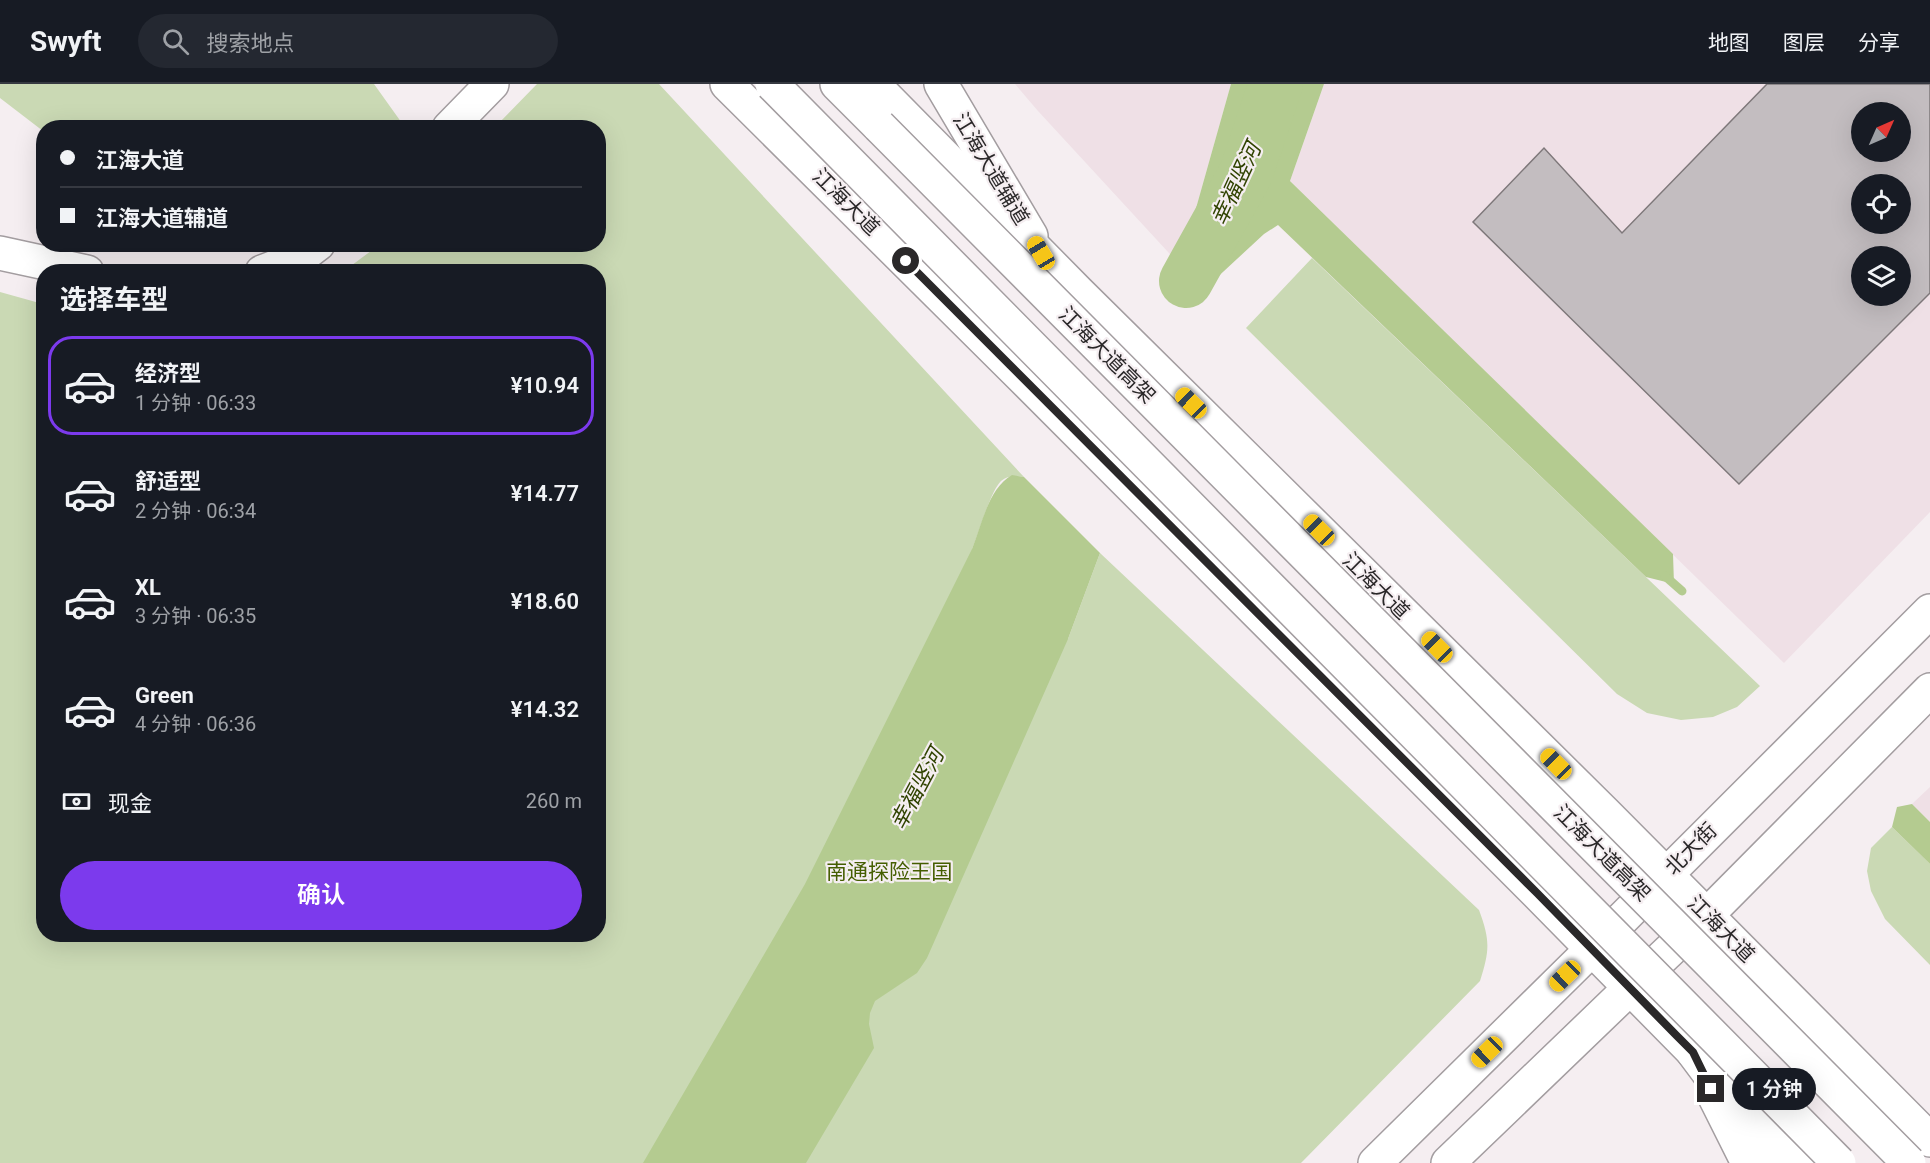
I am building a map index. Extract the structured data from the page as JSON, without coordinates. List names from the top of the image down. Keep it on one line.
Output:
{"streets":{"main road":["江海大道辅道","江海大道","江海大道高架","北大街"]},"crossings":[["江海大道辅道","江海大道"],["江海大道","北大街"]],"water":["幸福竖河"],"parks":["南通探险王国"],"north":"top right","page":{"header":"Swyft","search":"搜索地点","nav":["地图","图层","分享"],"banner":["江海大道","江海大道辅道"],"heading":"选择车型","list":[{"name":"经济型","note":"1 分钟 · 06:33","value":"¥10.94"},{"name":"舒适型","note":"2 分钟 · 06:34","value":"¥14.77"},{"name":"XL","note":"3 分钟 · 06:35","value":"¥18.60"},{"name":"Green","note":"4 分钟 · 06:36","value":"¥14.32"}],"pay":["现金","260 m"],"buttons":"确认","bubble":"1 分钟"}}
